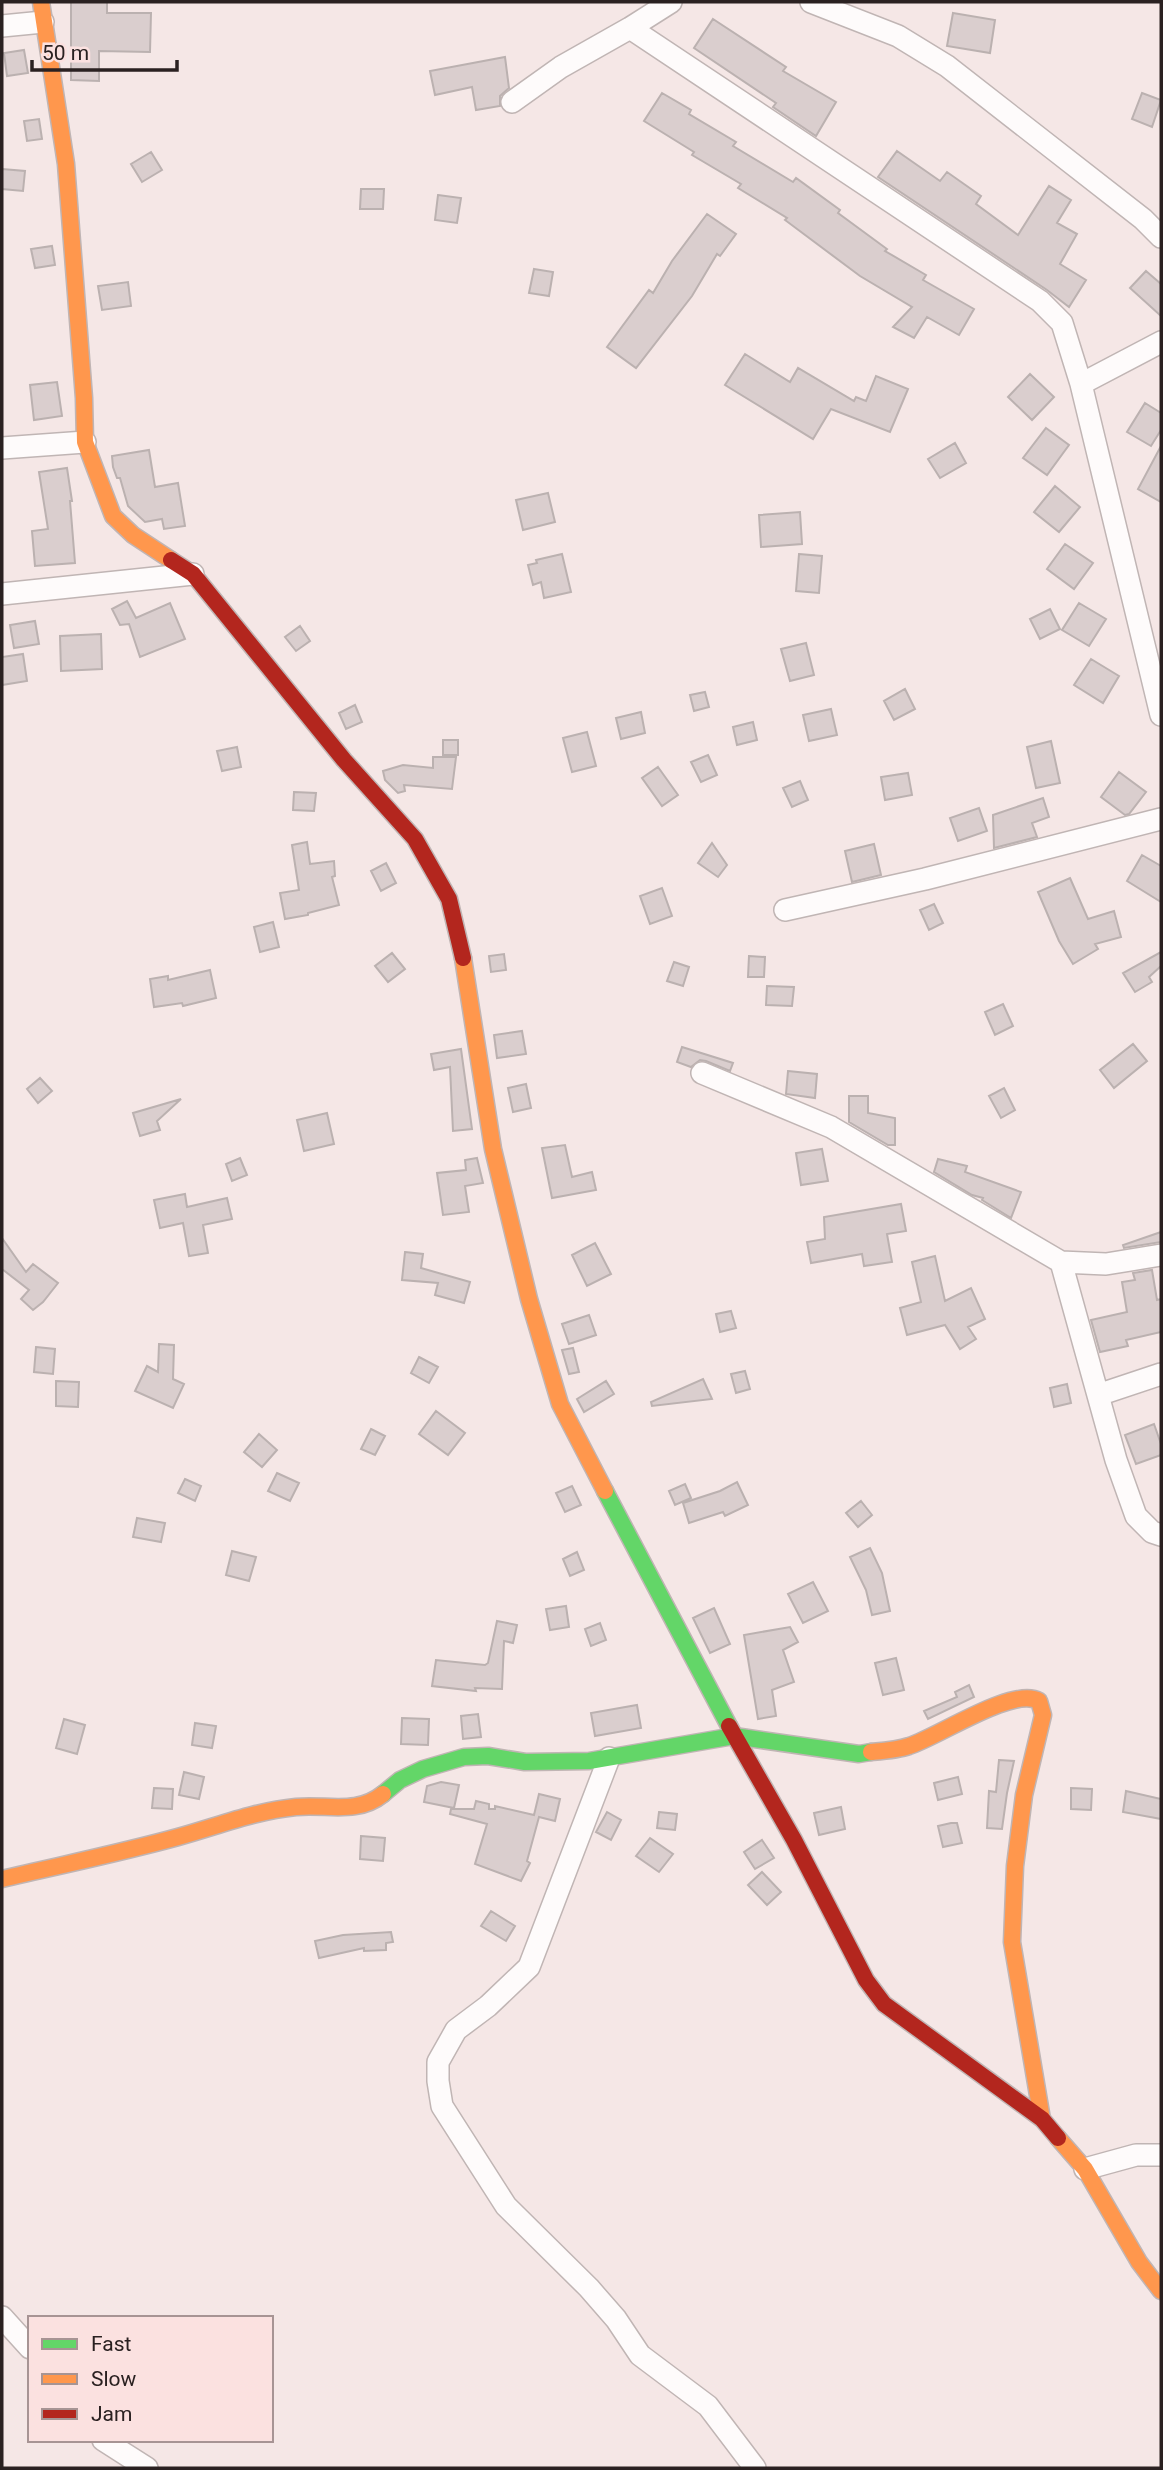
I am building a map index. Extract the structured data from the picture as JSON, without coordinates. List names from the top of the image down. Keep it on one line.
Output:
{"legend":["Fast","Slow","Jam"],"scale_bar":"50 m"}
